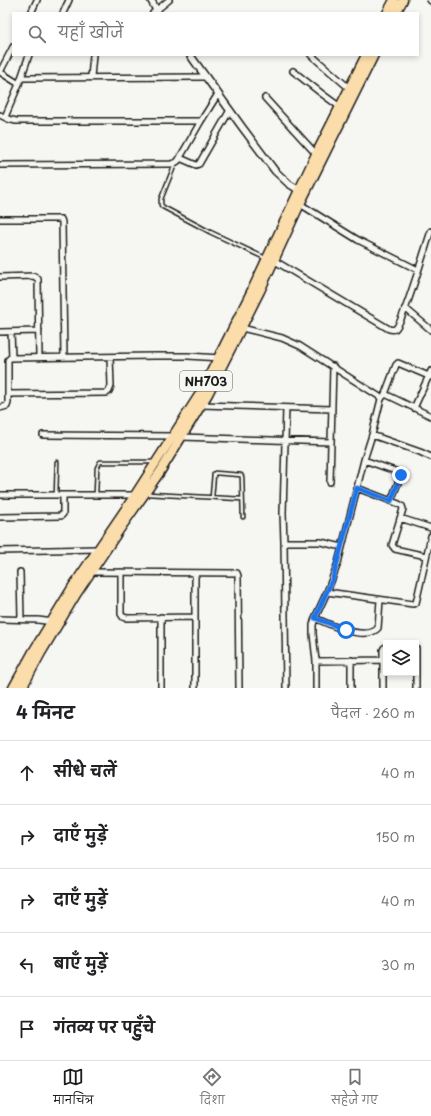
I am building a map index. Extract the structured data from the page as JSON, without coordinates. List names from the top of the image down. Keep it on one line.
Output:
{"streets":{"highway":["NH703"]},"page":{"search":"यहाँ खोजें","heading":["4 मिनट","पैदल · 260 m"],"list":[["सीधे चलें","40 m"],["दाएँ मुड़ें","150 m"],["दाएँ मुड़ें","40 m"],["बाएँ मुड़ें","30 m"],"गंतव्य पर पहुँचे"],"nav":["मानचित्र","दिशा","सहेजे गए"]}}
